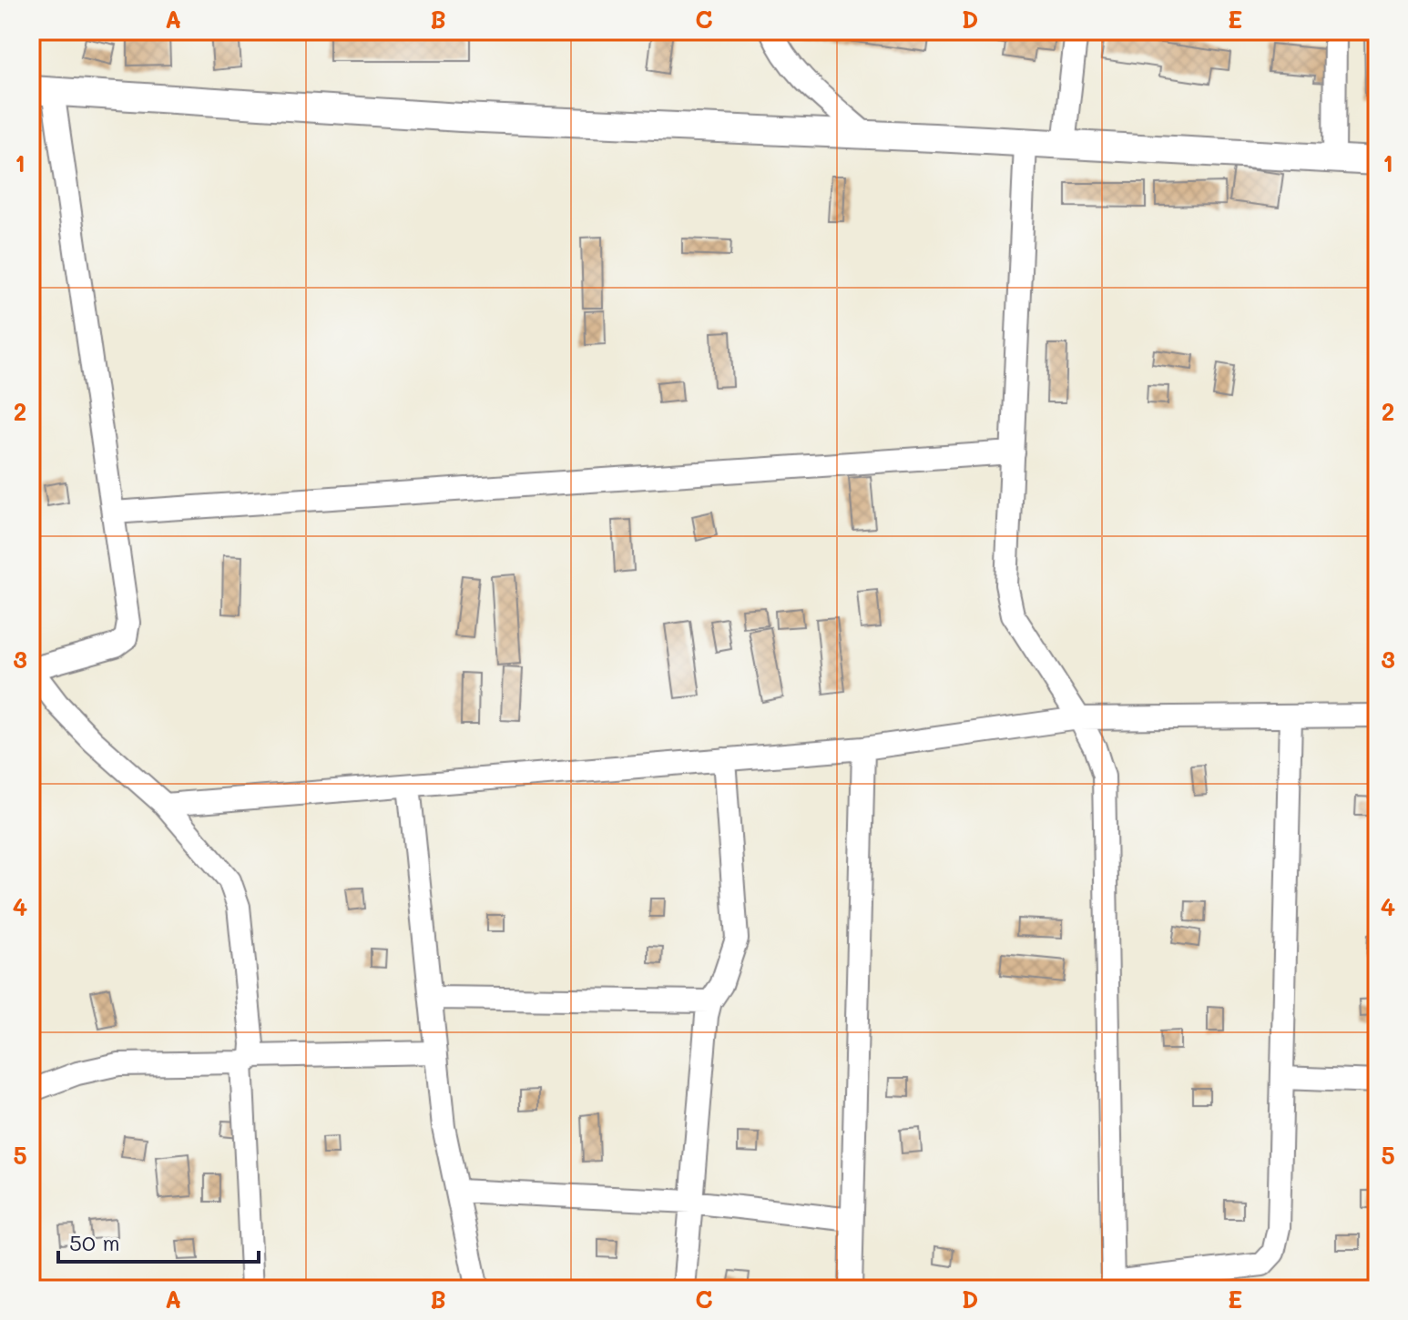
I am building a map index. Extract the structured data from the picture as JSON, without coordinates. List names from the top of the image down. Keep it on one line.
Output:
{"scale_bar":"50 m","grid":{"columns":["A","B","C","D","E"],"rows":["1","2","3","4","5"]}}
